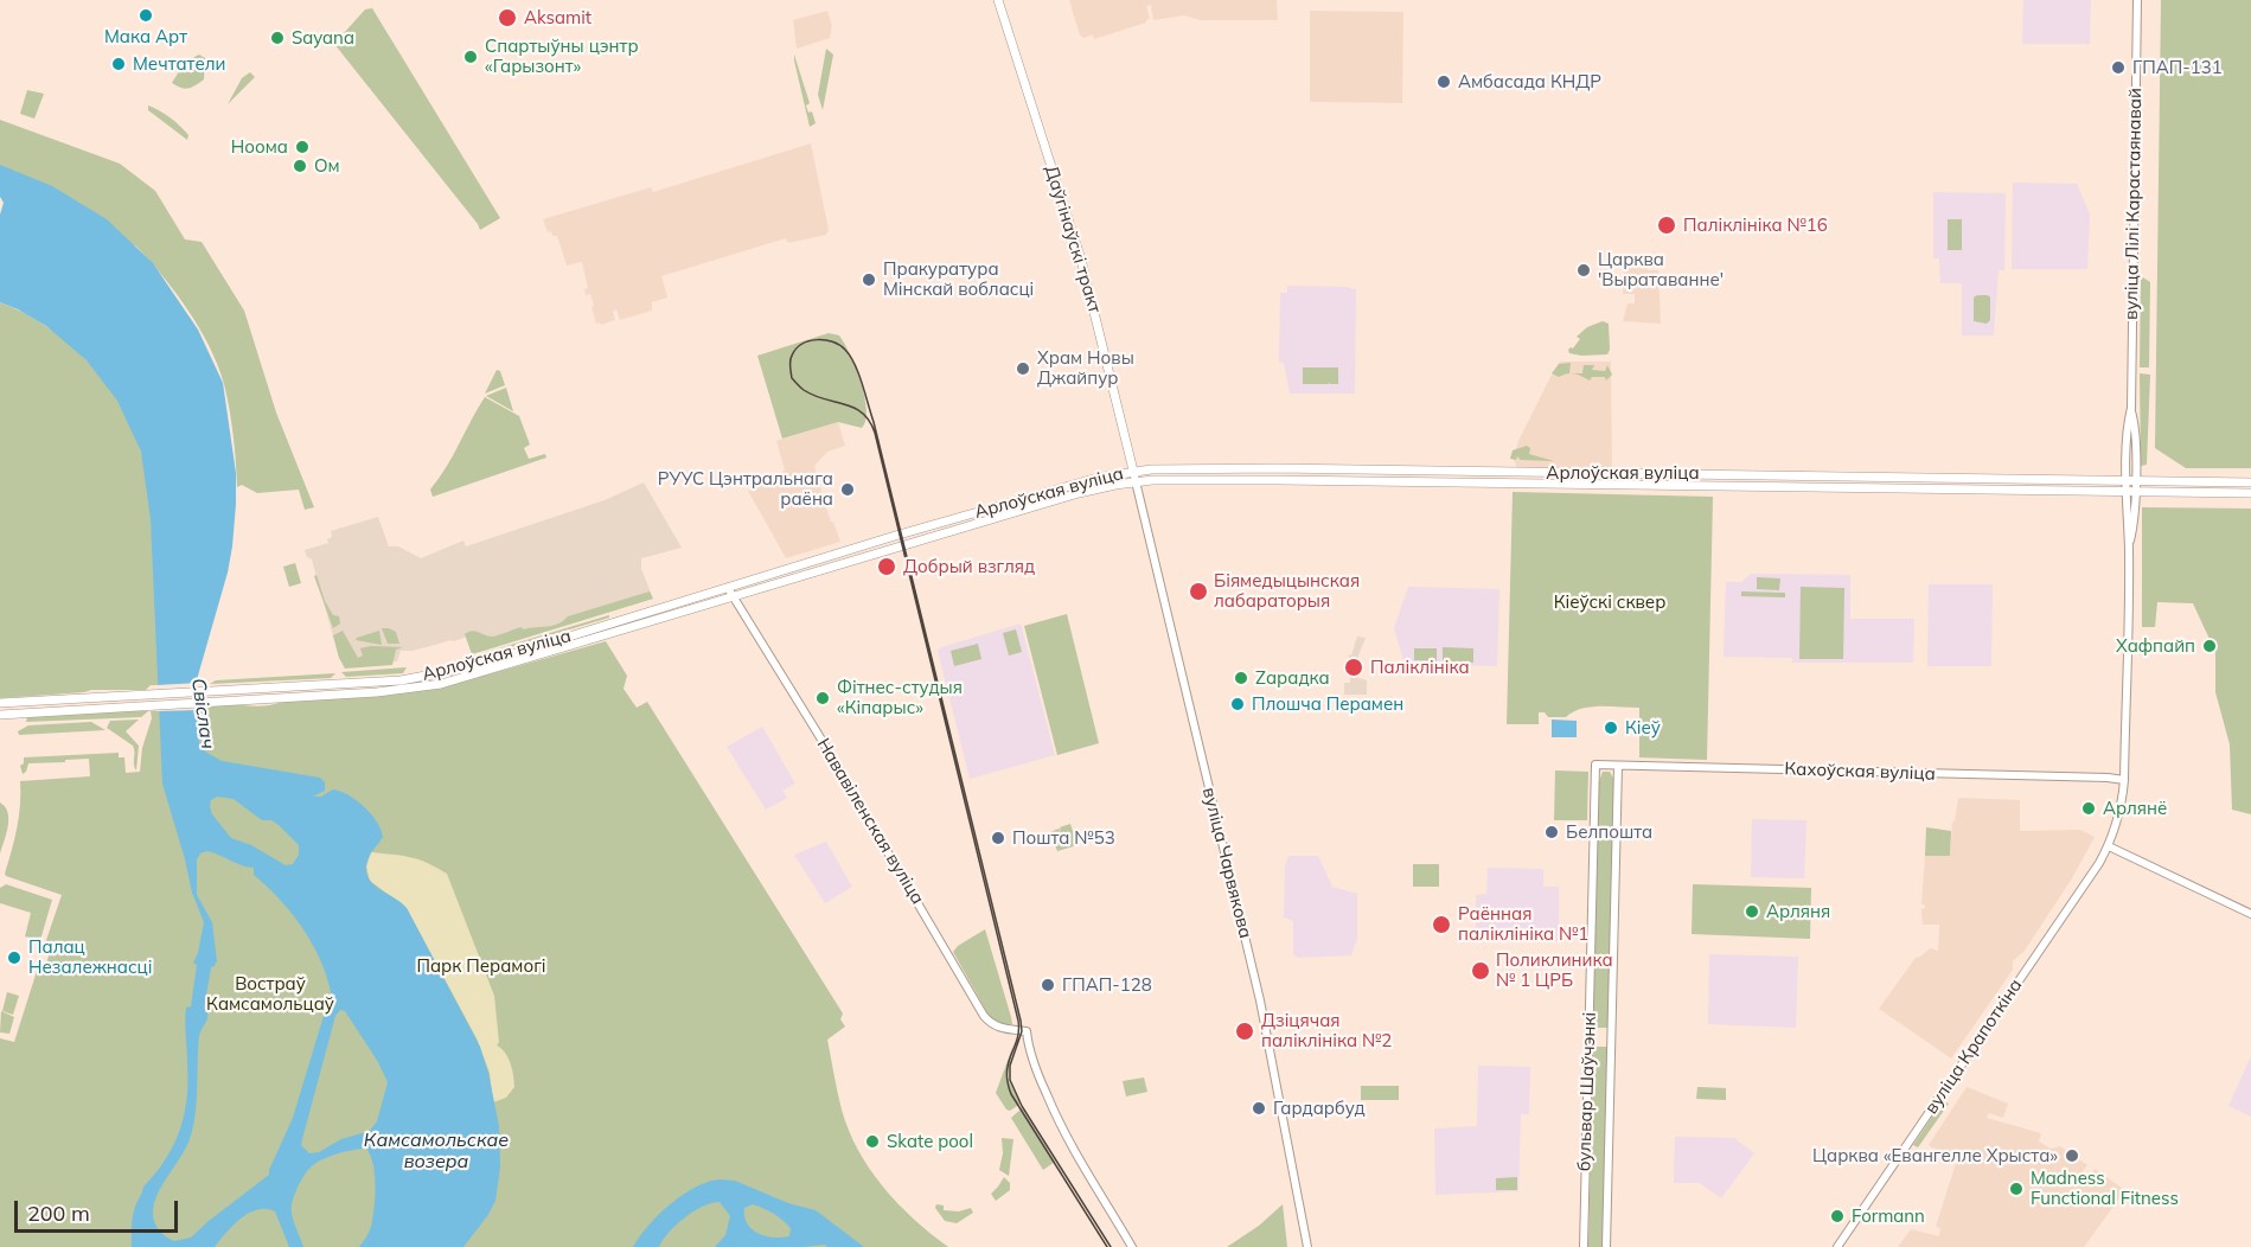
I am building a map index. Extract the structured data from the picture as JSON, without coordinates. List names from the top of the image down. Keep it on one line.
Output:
{"streets":{"main road":["вуліца Лілі Карастаянавай","Даўгінаўскі тракт","Арлоўская вуліца","Кахоўская вуліца","Нававіленская вуліца","вуліца Чарвякова","вуліца Крапоткіна","бульвар Шаўчэнкі"]},"crossings":[["вуліца Лілі Карастаянавай","Арлоўская вуліца"],["вуліца Лілі Карастаянавай","Кахоўская вуліца"],["вуліца Лілі Карастаянавай","вуліца Крапоткіна"],["Даўгінаўскі тракт","Арлоўская вуліца"],["Даўгінаўскі тракт","вуліца Чарвякова"],["Арлоўская вуліца","Нававіленская вуліца"],["Арлоўская вуліца","вуліца Чарвякова"],["Кахоўская вуліца","бульвар Шаўчэнкі"]],"water":["Свіслач","Камсамольскае возера"],"parks":["Кіеўскі сквер","Парк Перамогі","Востраў Камсамольцаў"],"places":["Мака Арт","Aksamit","Sayana","Спартыўны цэнтр «Гарызонт»","Мечтатели","ГПАП-131","Амбасада КНДР","Ноома","Ом","Паліклініка №16","Царква 'Выратаванне'","Пракуратура Мінскай вобласці","Храм Новы Джайпур","РУУС Цэнтральнага раёна","Добрый взгляд","Біямедыцынская лабараторыя","Хафпайп","Паліклініка","Zарадка","Фітнес-студыя «Кіпарыс»","Плошча Перамен","Кіеў","Арлянё","Белпошта","Пошта №53","Арляня","Раённая паліклініка №1","Палац Незалежнасці","Поликлиника № 1 ЦРБ","ГПАП-128","Дзіцячая паліклініка №2","Гардарбуд","Skate pool","Царква «Евангелле Хрыста»","Madness Functional Fitness","Formann"],"scale_bar":"200 m"}
